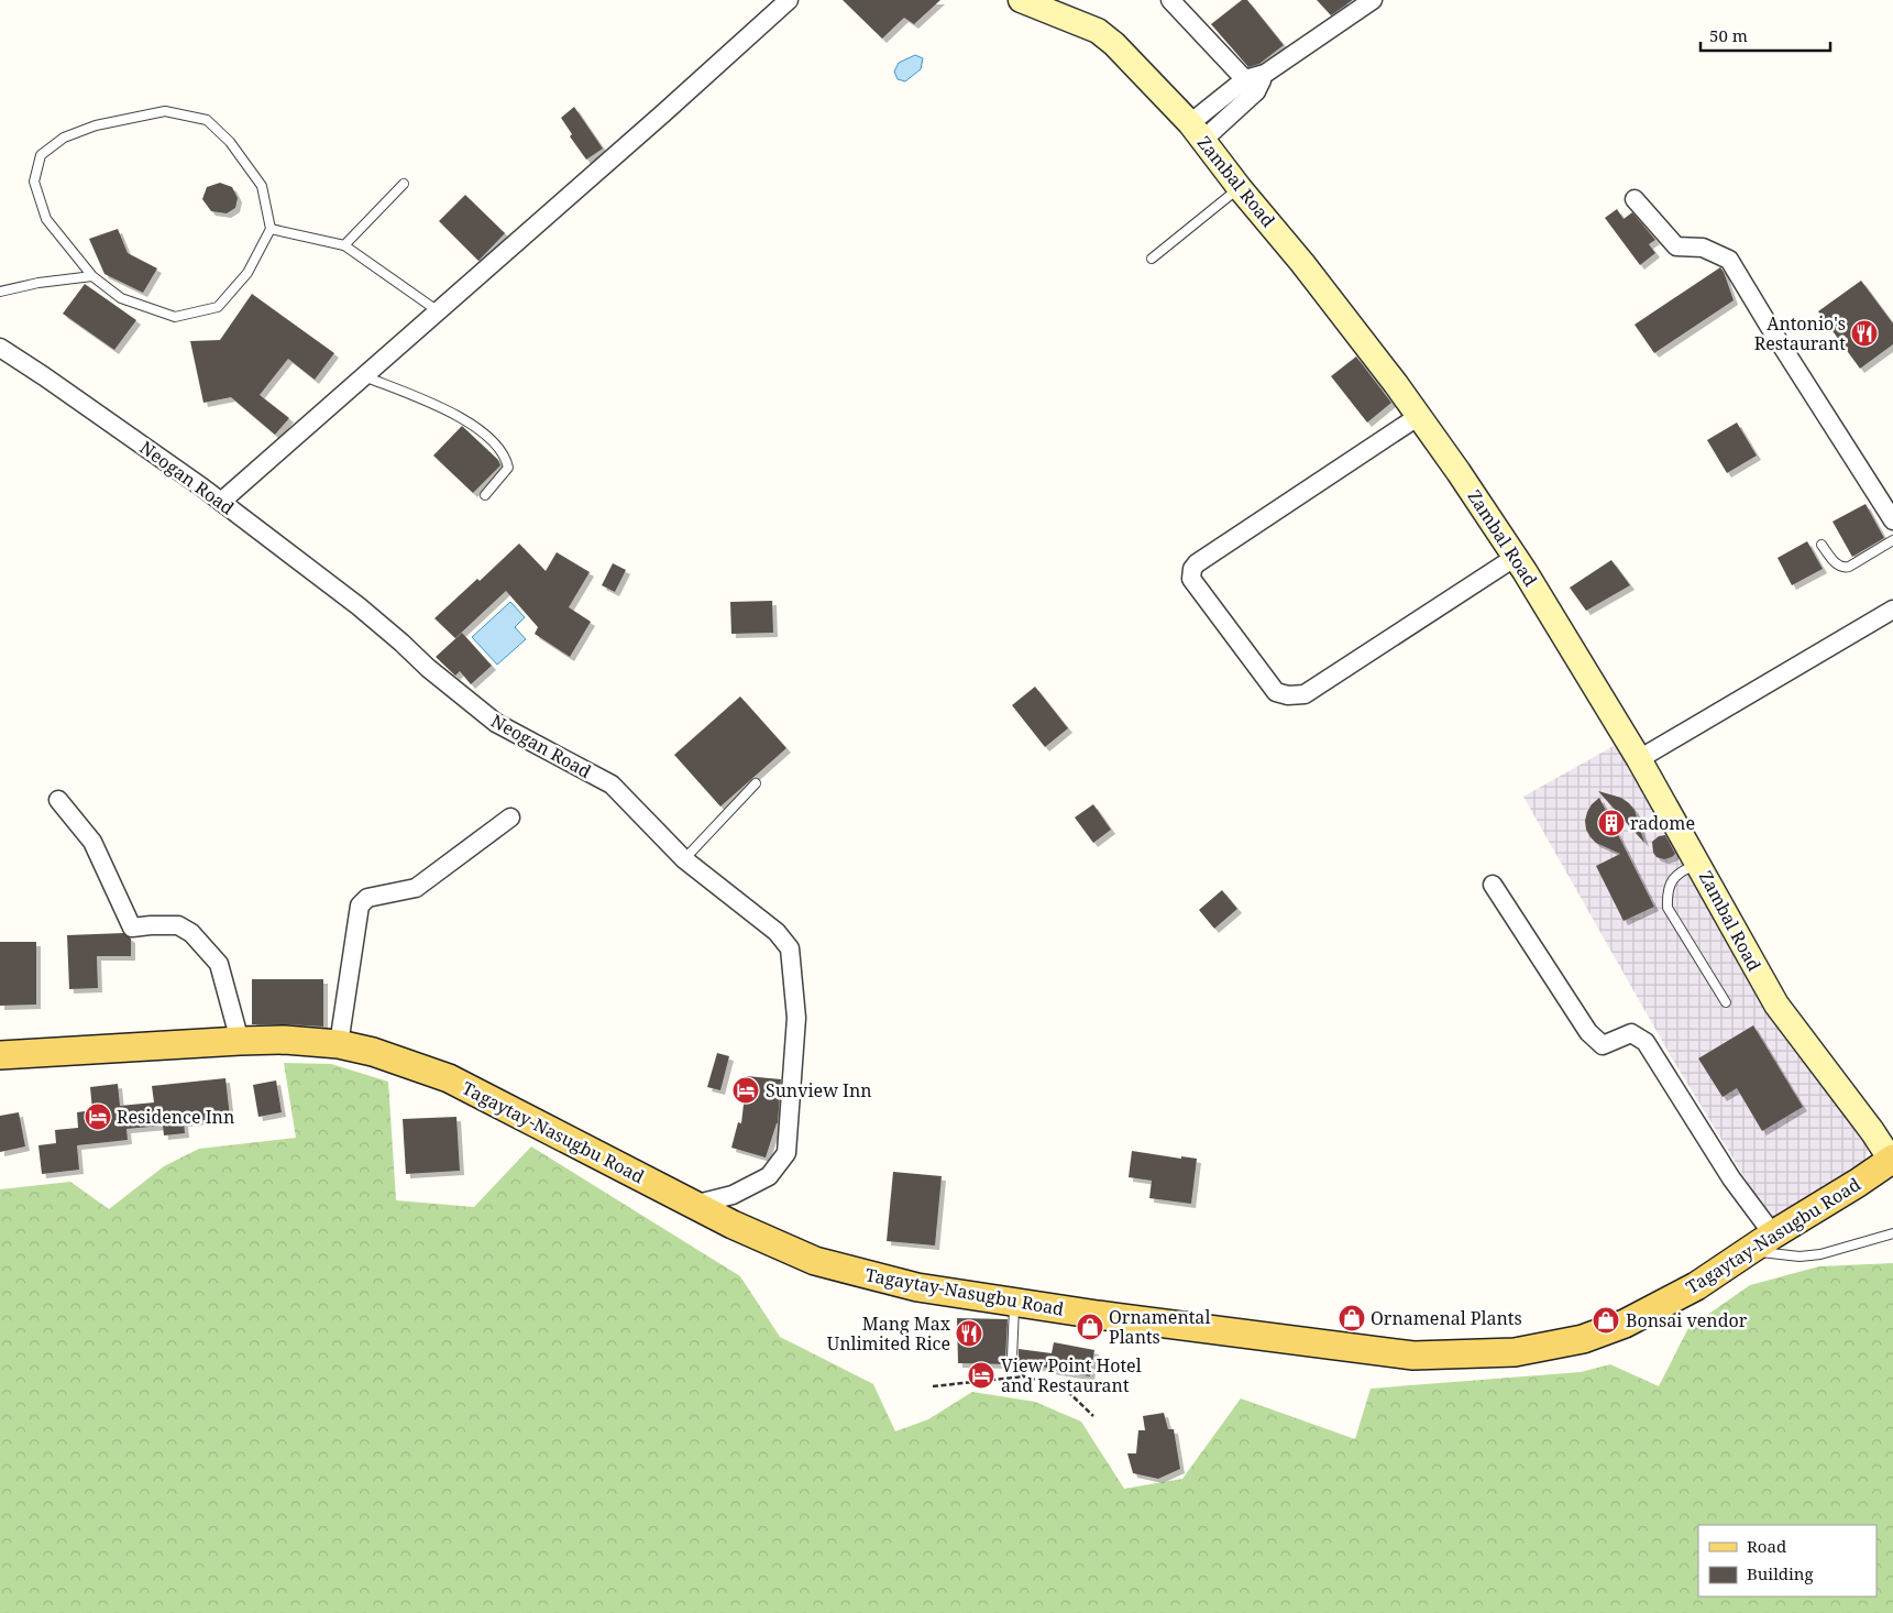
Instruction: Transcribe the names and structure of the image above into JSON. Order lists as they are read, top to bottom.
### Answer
{
  "streets": {
    "main road": ["Tagaytay-Nasugbu Road"],
    "street": ["Zambal Road", "Neogan Road"]
  },
  "crossings": [
    ["Zambal Road", "Tagaytay-Nasugbu Road"],
    ["Neogan Road", "Tagaytay-Nasugbu Road"]
  ],
  "places": {
    "restaurant": ["Antonio's Restaurant", "Mang Max Unlimited Rice"],
    "building": ["radome"],
    "hotel": ["Sunview Inn", "Residence Inn", "View Point Hotel and Restaurant"],
    "shop": ["Ornamenal Plants", "Bonsai vendor", "Ornamental Plants"]
  },
  "legend": ["Road", "Building"],
  "scale_bar": "50 m"
}
